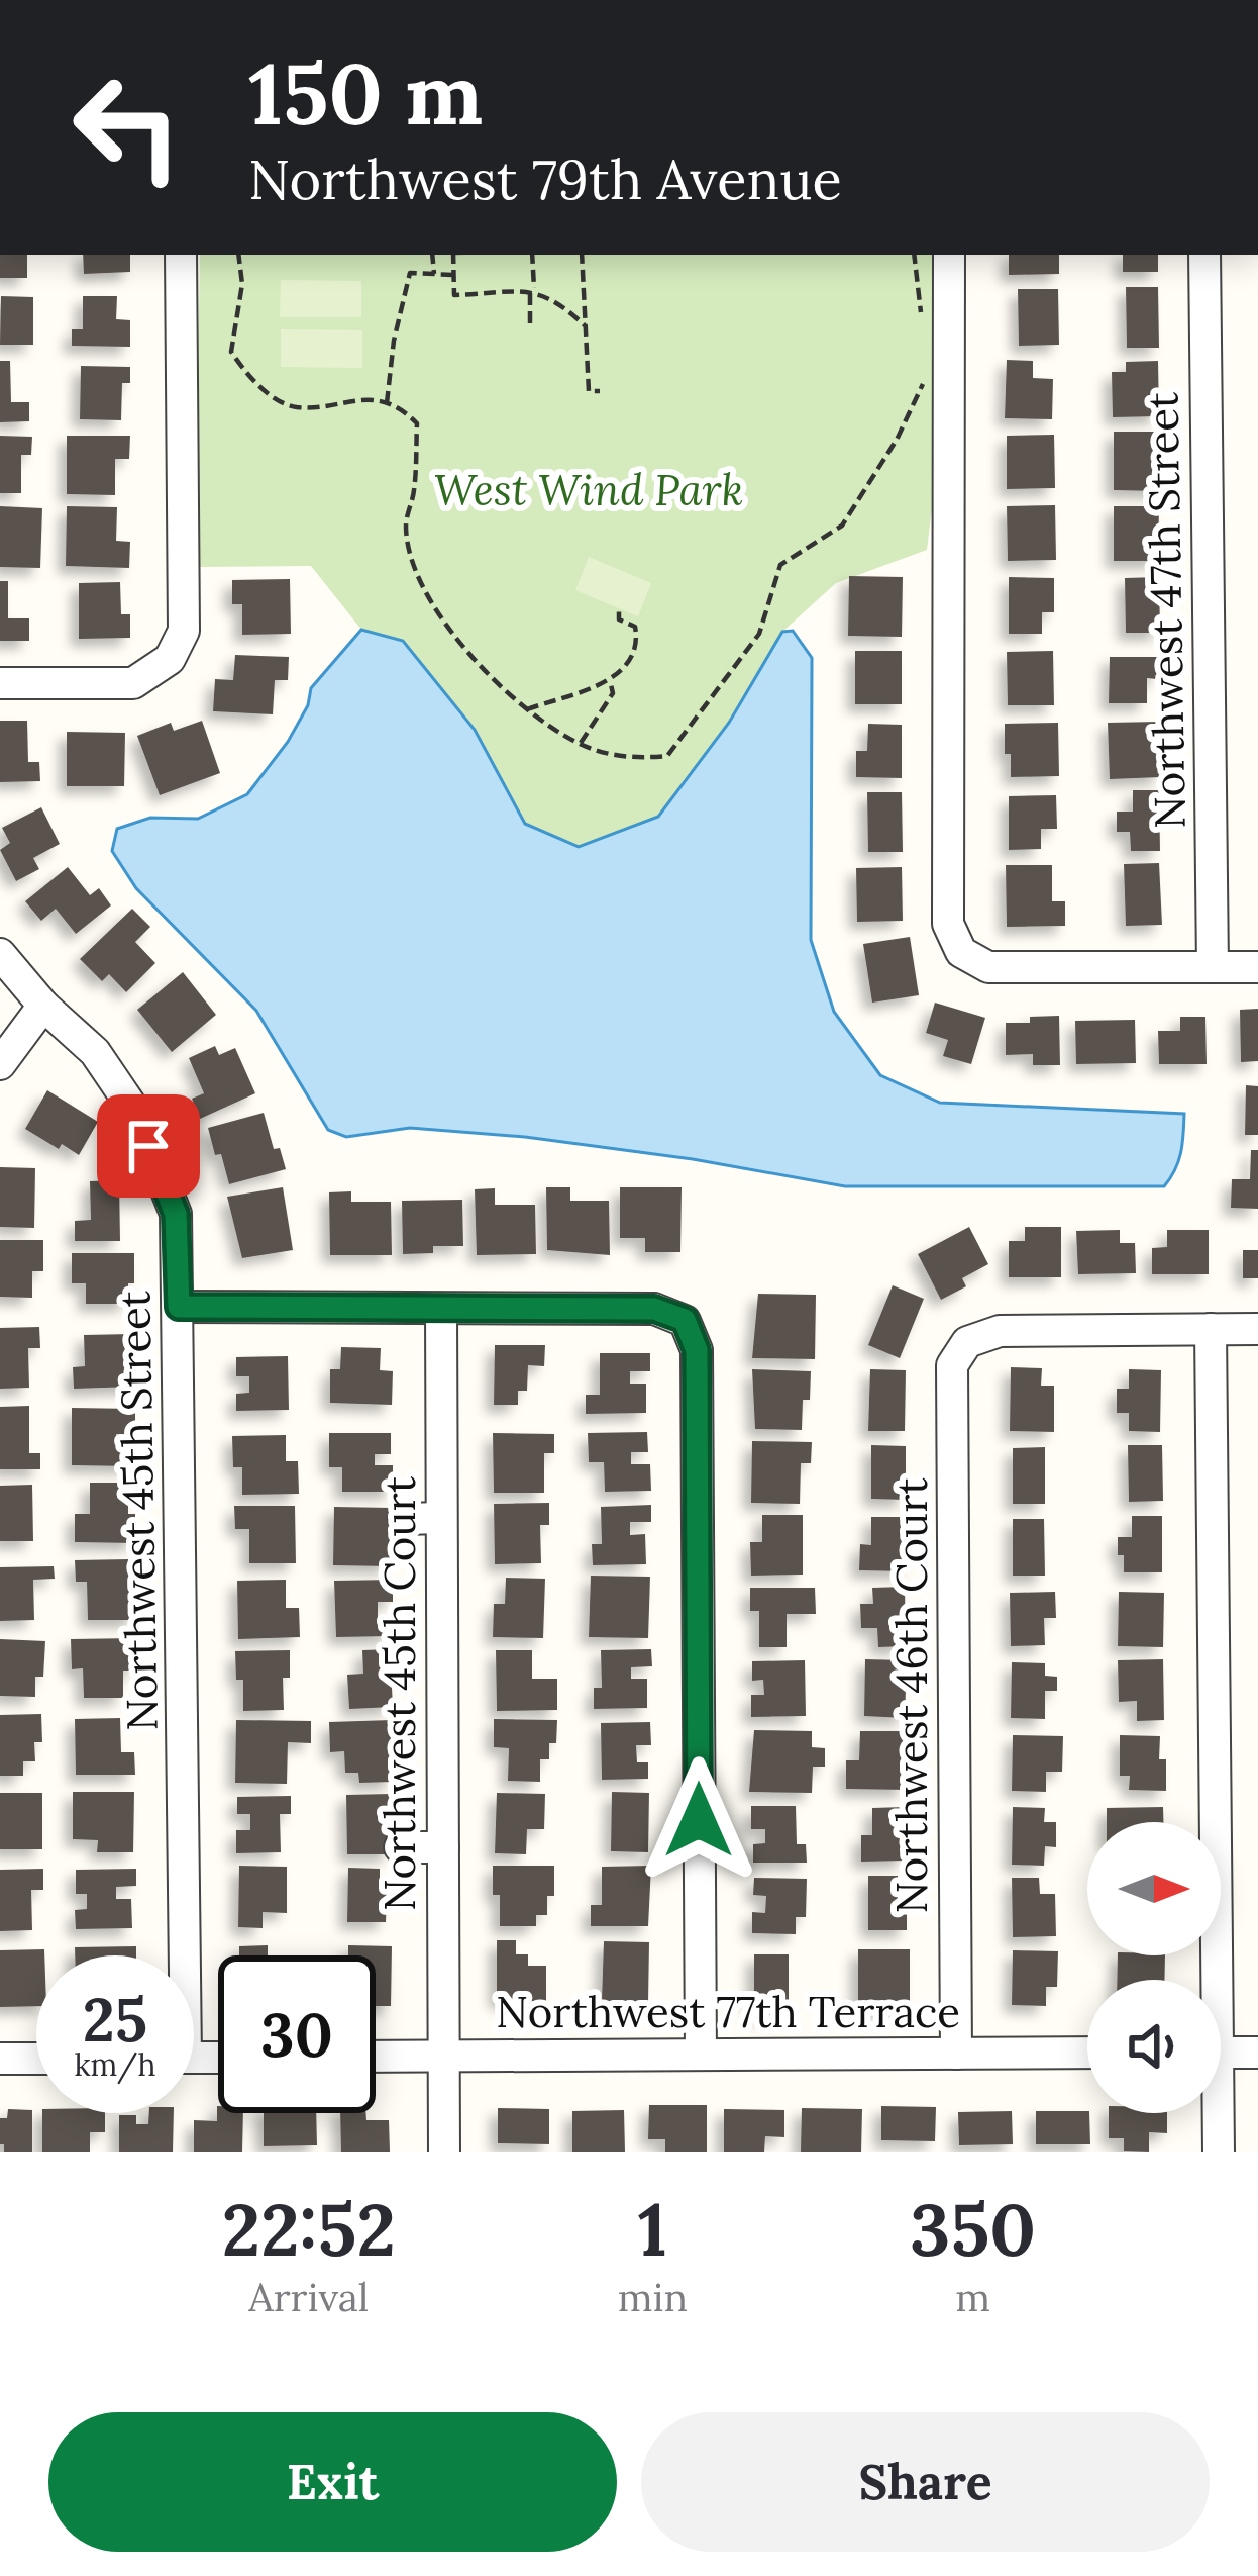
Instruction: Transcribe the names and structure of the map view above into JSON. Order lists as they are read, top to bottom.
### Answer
{
  "streets": {
    "street": [
      "Northwest 47th Street",
      "Northwest 45th Street",
      "Northwest 45th Court",
      "Northwest 46th Court",
      "Northwest 77th Terrace"
    ]
  },
  "crossings": [
    ["Northwest 45th Court", "Northwest 77th Terrace"],
    ["Northwest 46th Court", "Northwest 77th Terrace"]
  ],
  "parks": ["West Wind Park"],
  "north": "right",
  "page": {
    "turn": ["150 m", "Northwest 79th Avenue"],
    "speed": "25 km/h",
    "limit": "30",
    "eta": [
      "22:52",
      "Arrival",
      "1",
      "min",
      "350",
      "m"
    ],
    "buttons": ["Exit", "Share"]
  }
}
